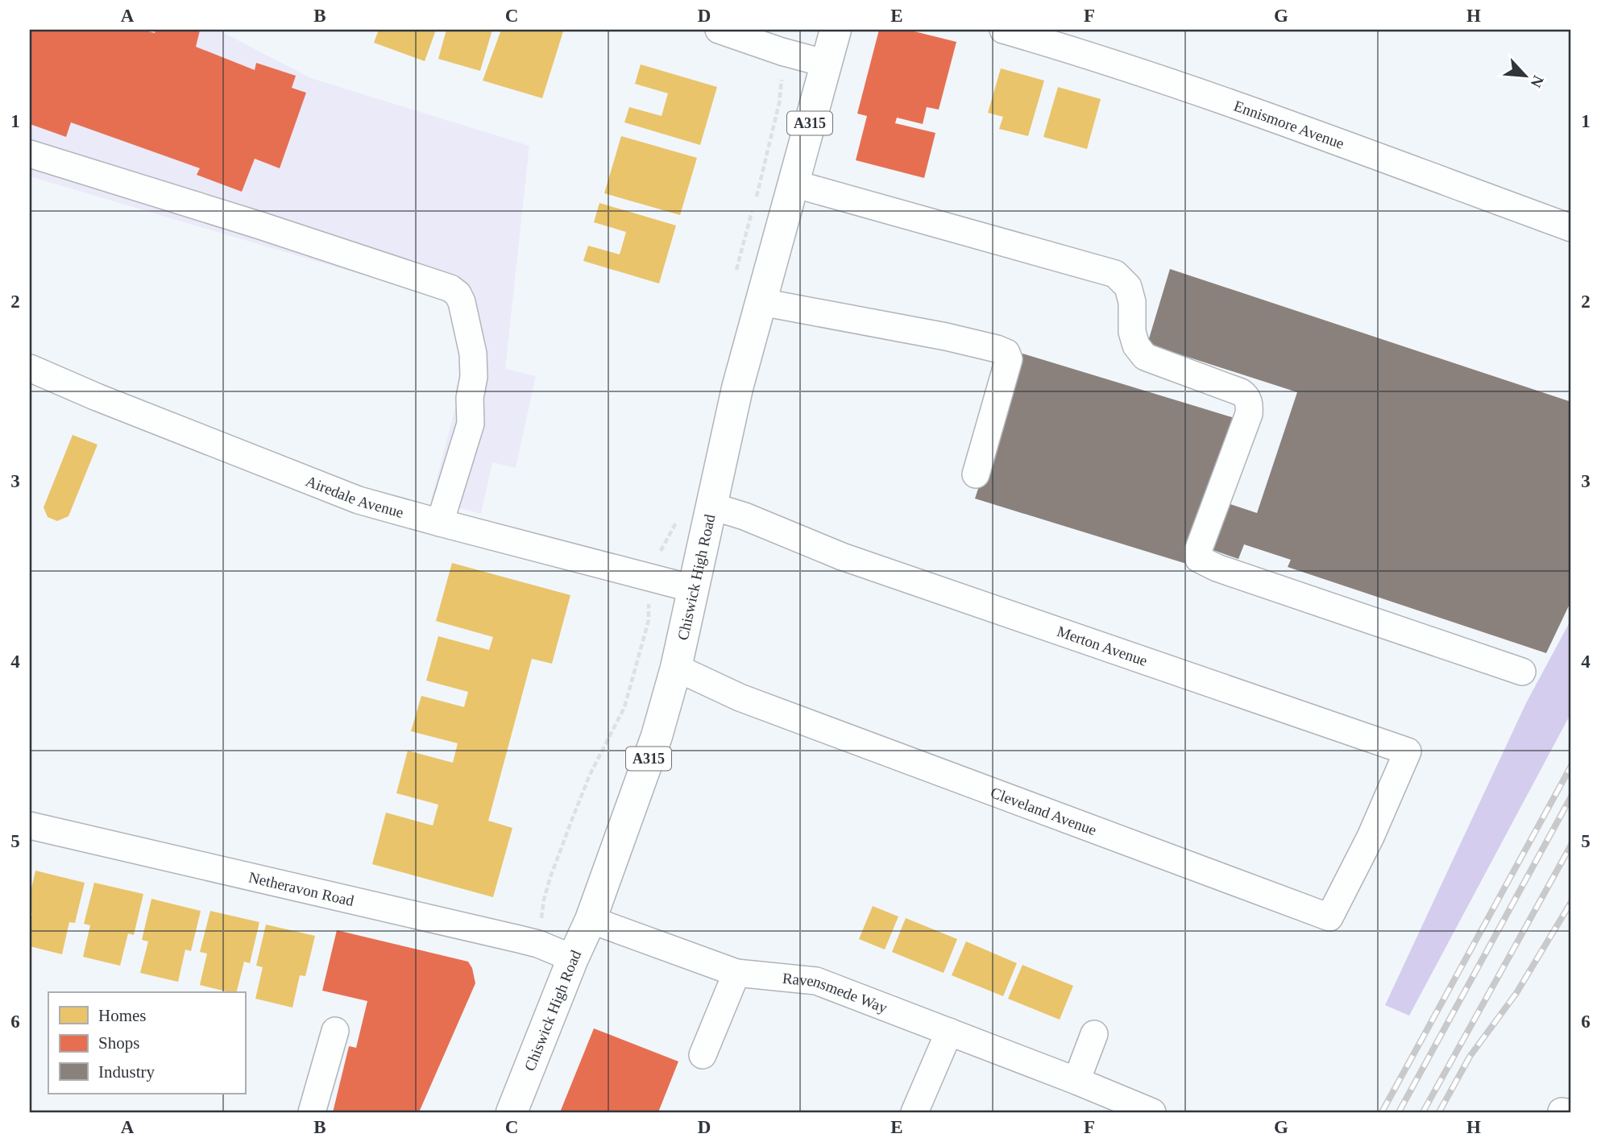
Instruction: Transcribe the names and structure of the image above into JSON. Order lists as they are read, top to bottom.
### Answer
{
  "streets": {
    "main road": ["A315", "Chiswick High Road"],
    "street": [
      "Ennismore Avenue",
      "Airedale Avenue",
      "Merton Avenue",
      "Cleveland Avenue",
      "Netheravon Road",
      "Ravensmede Way"
    ]
  },
  "crossings": [
    ["Airedale Avenue", "Chiswick High Road"],
    ["Chiswick High Road", "Merton Avenue"],
    ["Chiswick High Road", "Cleveland Avenue"],
    ["Chiswick High Road", "Netheravon Road"],
    ["Chiswick High Road", "Ravensmede Way"],
    ["Merton Avenue", "Cleveland Avenue"]
  ],
  "legend": ["Homes", "Shops", "Industry"],
  "north": "bottom right",
  "grid": {
    "columns": [
      "A",
      "B",
      "C",
      "D",
      "E",
      "F",
      "G",
      "H"
    ],
    "rows": [
      "1",
      "2",
      "3",
      "4",
      "5",
      "6"
    ]
  }
}
